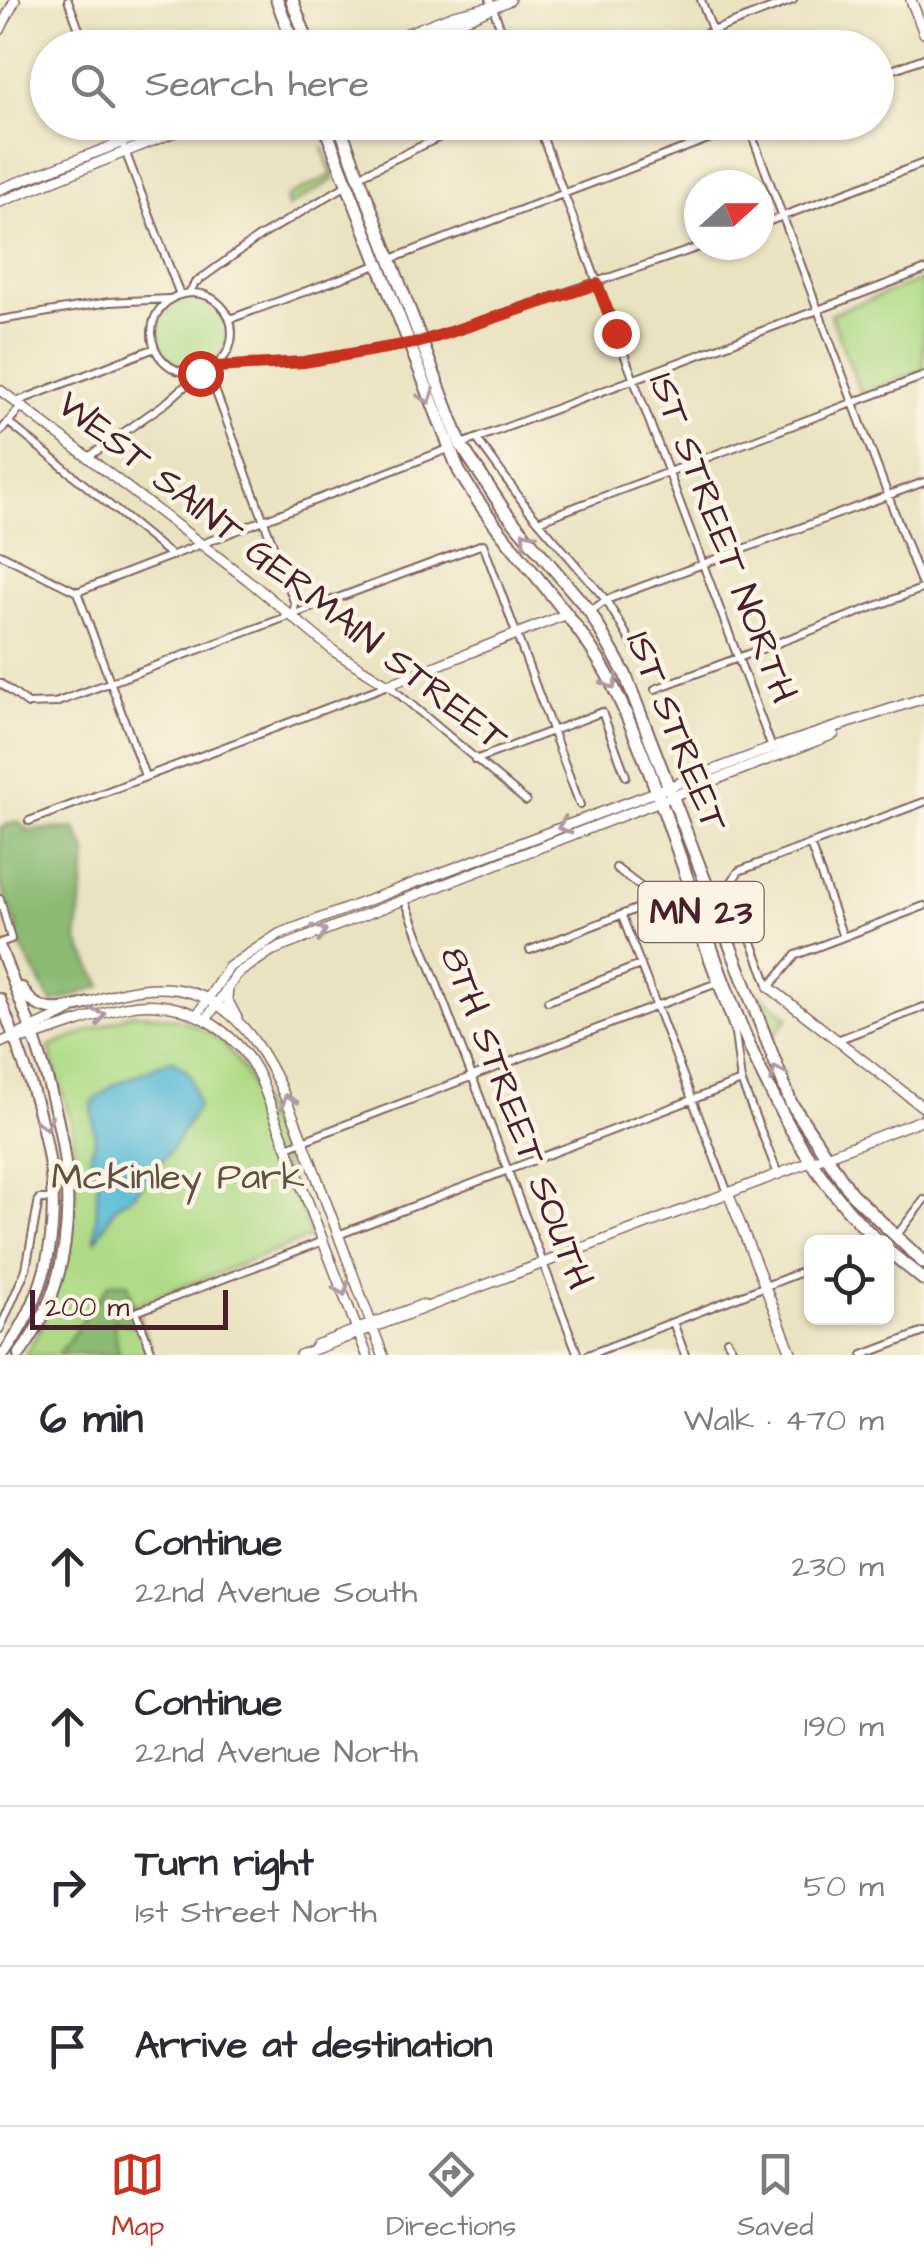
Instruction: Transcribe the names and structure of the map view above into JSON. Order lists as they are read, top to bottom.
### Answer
{
  "streets": {
    "highway": ["1ST STREET", "MN 23"],
    "main road": ["WEST SAINT GERMAIN STREET"],
    "street": ["1ST STREET NORTH", "8TH STREET SOUTH"]
  },
  "crossings": [
    ["1ST STREET", "MN 23"]
  ],
  "parks": ["McKinley Park"],
  "scale_bar": "200 m",
  "north": "right",
  "page": {
    "search": "Search here",
    "scale": "200 m",
    "heading": ["6 min", "Walk · 470 m"],
    "list": [
      ["Continue", "22nd Avenue South", "230 m"],
      ["Continue", "22nd Avenue North", "190 m"],
      ["Turn right", "1st Street North", "50 m"],
      "Arrive at destination"
    ],
    "nav": ["Map", "Directions", "Saved"]
  }
}
